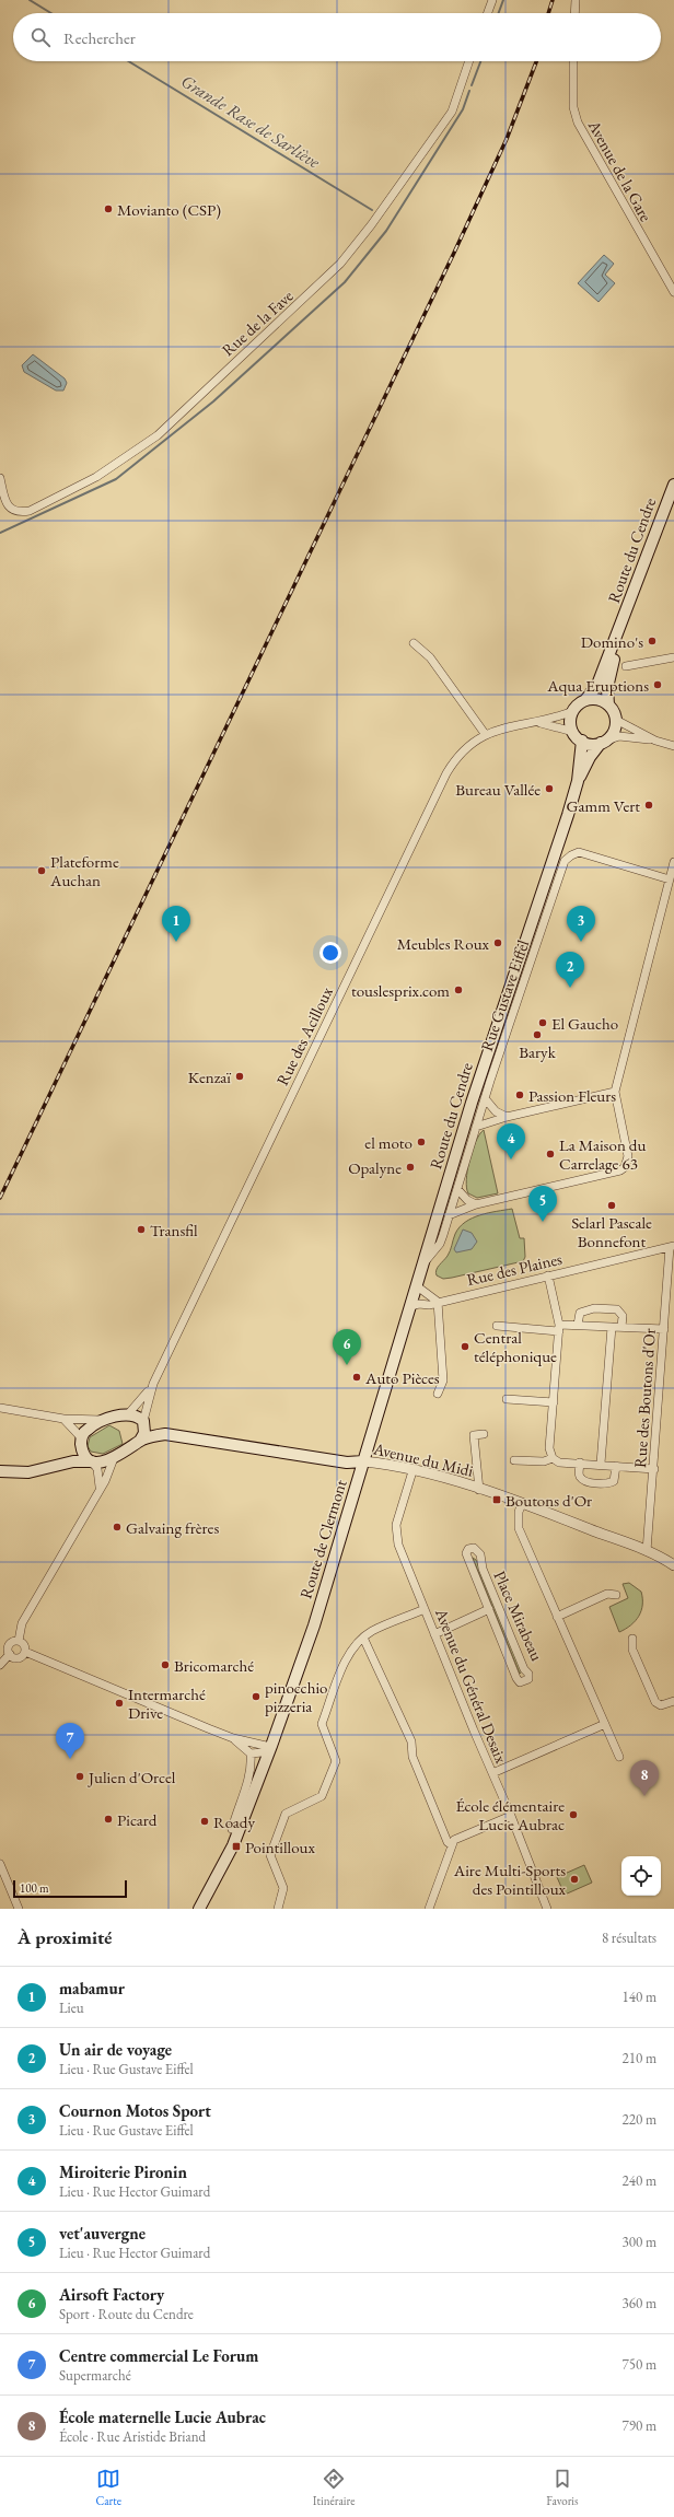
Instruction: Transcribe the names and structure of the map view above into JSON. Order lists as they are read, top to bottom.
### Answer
{
  "streets": {
    "main road": ["Route du Cendre", "Avenue du Midi", "Route de Clermont"],
    "street": [
      "Avenue de la Gare",
      "Rue de la Fave",
      "Rue Gustave Eiffel",
      "Rue des Acilloux",
      "Rue des Plaines",
      "Rue des Boutons d'Or",
      "Place Mirabeau",
      "Avenue du Général Desaix"
    ]
  },
  "crossings": [
    ["Route du Cendre", "Rue Gustave Eiffel"],
    ["Route du Cendre", "Rue des Acilloux"],
    ["Route du Cendre", "Rue des Plaines"],
    ["Route du Cendre", "Avenue du Midi"],
    ["Route du Cendre", "Route de Clermont"],
    ["Rue des Acilloux", "Avenue du Midi"],
    ["Rue des Plaines", "Rue des Boutons d'Or"],
    ["Rue des Boutons d'Or", "Avenue du Midi"],
    ["Avenue du Midi", "Route de Clermont"],
    ["Avenue du Midi", "Avenue du Général Desaix"],
    ["Place Mirabeau", "Avenue du Général Desaix"]
  ],
  "water": ["Grande Rase de Sarliève"],
  "places": {
    "other": [
      "Movianto (CSP)",
      "Domino's",
      "Aqua Eruptions",
      "Bureau Vallée",
      "Gamm Vert",
      "Plateforme Auchan",
      "Meubles Roux",
      "touslesprix.com",
      "El Gaucho",
      "Baryk",
      "Kenzaï",
      "Passion Fleurs",
      "el moto",
      "La Maison du Carrelage 63",
      "Opalyne",
      "Selarl Pascale Bonnefont",
      "Transfil",
      "Central téléphonique",
      "Auto Pièces",
      "Galvaing frères",
      "Bricomarché",
      "pinocchio pizzeria",
      "Intermarché Drive",
      "Julien d'Orcel",
      "École élémentaire Lucie Aubrac",
      "Picard",
      "Roady",
      "Aire Multi-Sports des Pointilloux"
    ],
    "transit": ["Boutons d'Or", "Pointilloux"]
  },
  "scale_bar": "100 m",
  "page": {
    "search": "Rechercher",
    "pins": [
      "1",
      "3",
      "2",
      "4",
      "5",
      "6",
      "7",
      "8"
    ],
    "scale": "100 m",
    "heading": ["À proximité", "8 résultats"],
    "list": [
      {
        "mark": "1",
        "name": "mabamur",
        "note": "Lieu",
        "value": "140 m"
      },
      {
        "mark": "2",
        "name": "Un air de voyage",
        "note": "Lieu · Rue Gustave Eiffel",
        "value": "210 m"
      },
      {
        "mark": "3",
        "name": "Cournon Motos Sport",
        "note": "Lieu · Rue Gustave Eiffel",
        "value": "220 m"
      },
      {
        "mark": "4",
        "name": "Miroiterie Pironin",
        "note": "Lieu · Rue Hector Guimard",
        "value": "240 m"
      },
      {
        "mark": "5",
        "name": "vet'auvergne",
        "note": "Lieu · Rue Hector Guimard",
        "value": "300 m"
      },
      {
        "mark": "6",
        "name": "Airsoft Factory",
        "note": "Sport · Route du Cendre",
        "value": "360 m"
      },
      {
        "mark": "7",
        "name": "Centre commercial Le Forum",
        "note": "Supermarché",
        "value": "750 m"
      },
      {
        "mark": "8",
        "name": "École maternelle Lucie Aubrac",
        "note": "École · Rue Aristide Briand",
        "value": "790 m"
      }
    ],
    "nav": ["Carte", "Itinéraire", "Favoris"]
  }
}
